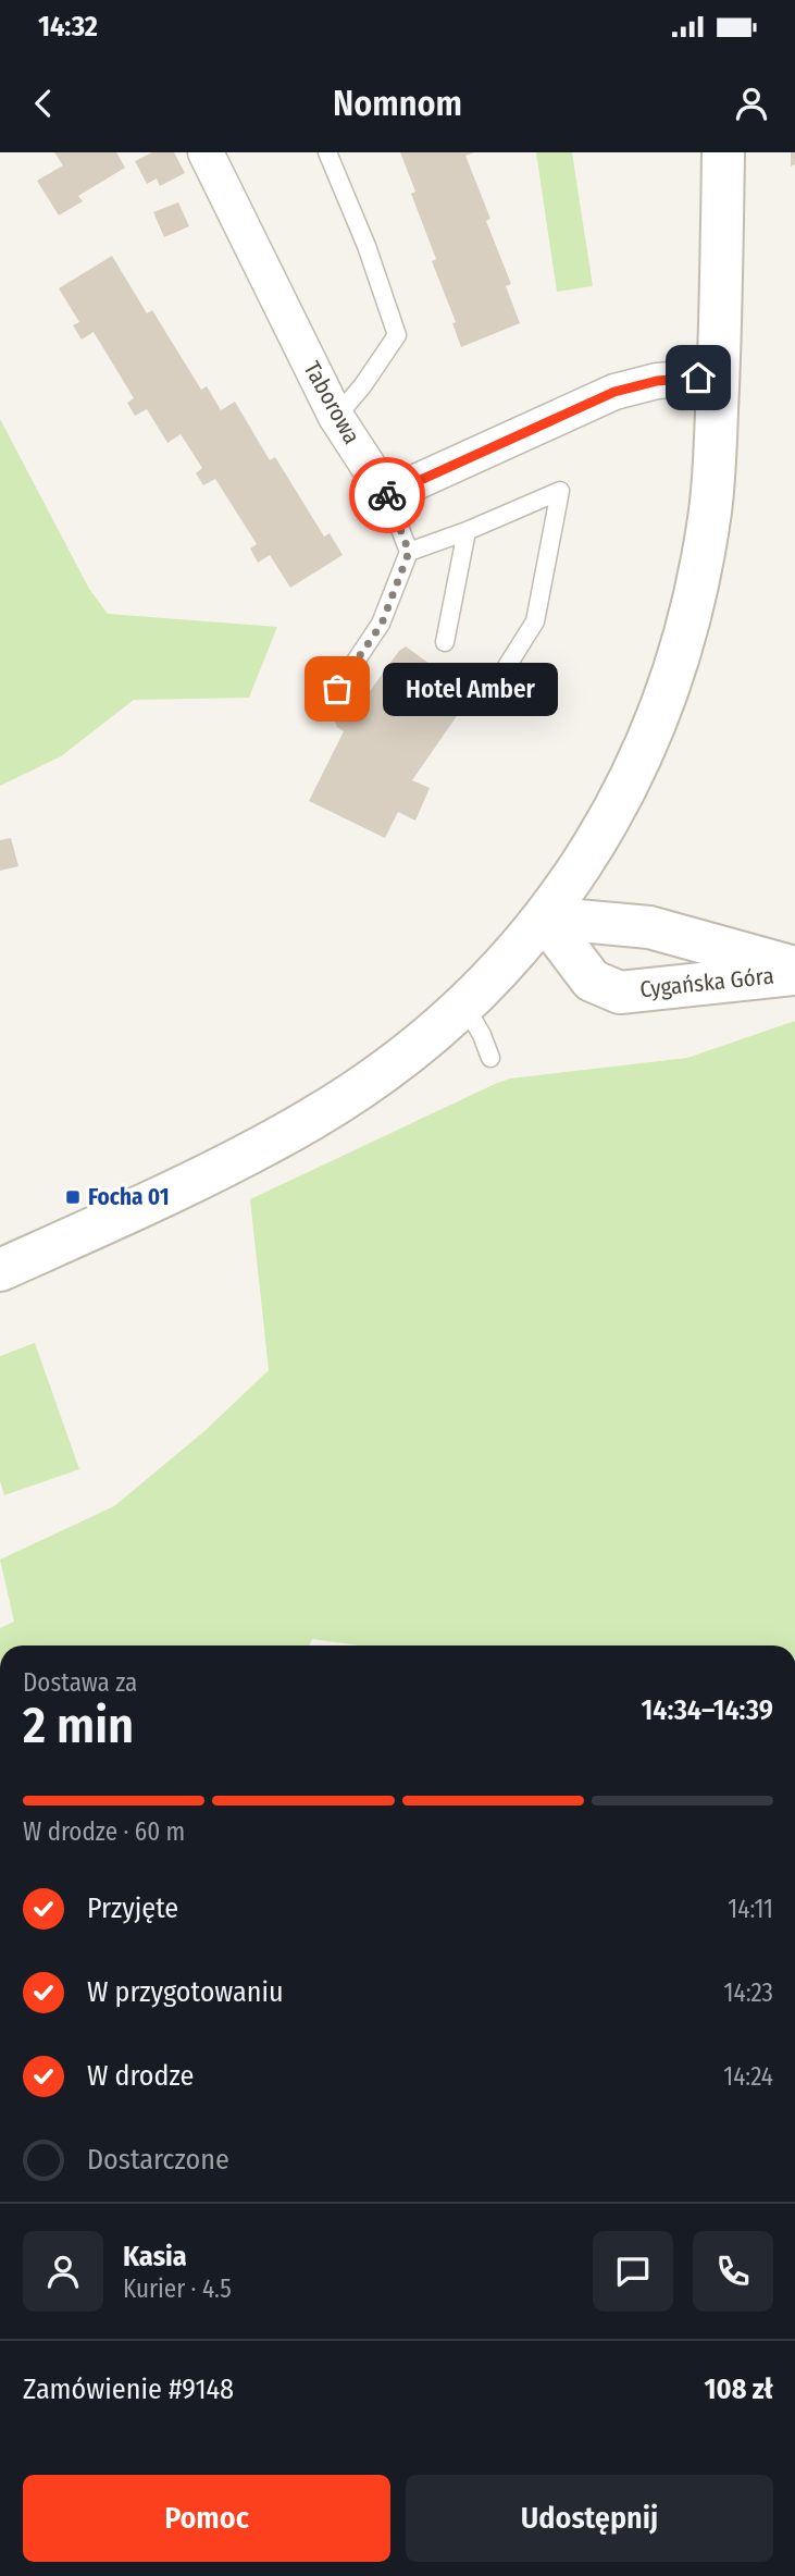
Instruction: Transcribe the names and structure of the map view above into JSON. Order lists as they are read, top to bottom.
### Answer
{
  "streets": {
    "street": ["Taborowa", "Cygańska Góra"]
  },
  "places": {
    "other": ["Hotel Amber"],
    "transit": ["Focha 01"]
  },
  "page": {
    "status": "14:32",
    "header": "Nomnom",
    "bubble": "Hotel Amber",
    "heading": ["2 min", "Dostawa za", "14:34–14:39"],
    "panel": [
      "Kasia",
      "Kurier · 4.5",
      "Zamówienie #9148",
      "108 zł"
    ],
    "bar": "W drodze · 60 m",
    "list": [
      ["Przyjęte", "14:11"],
      ["W przygotowaniu", "14:23"],
      ["W drodze", "14:24"],
      "Dostarczone"
    ],
    "buttons": ["Pomoc", "Udostępnij"]
  }
}
